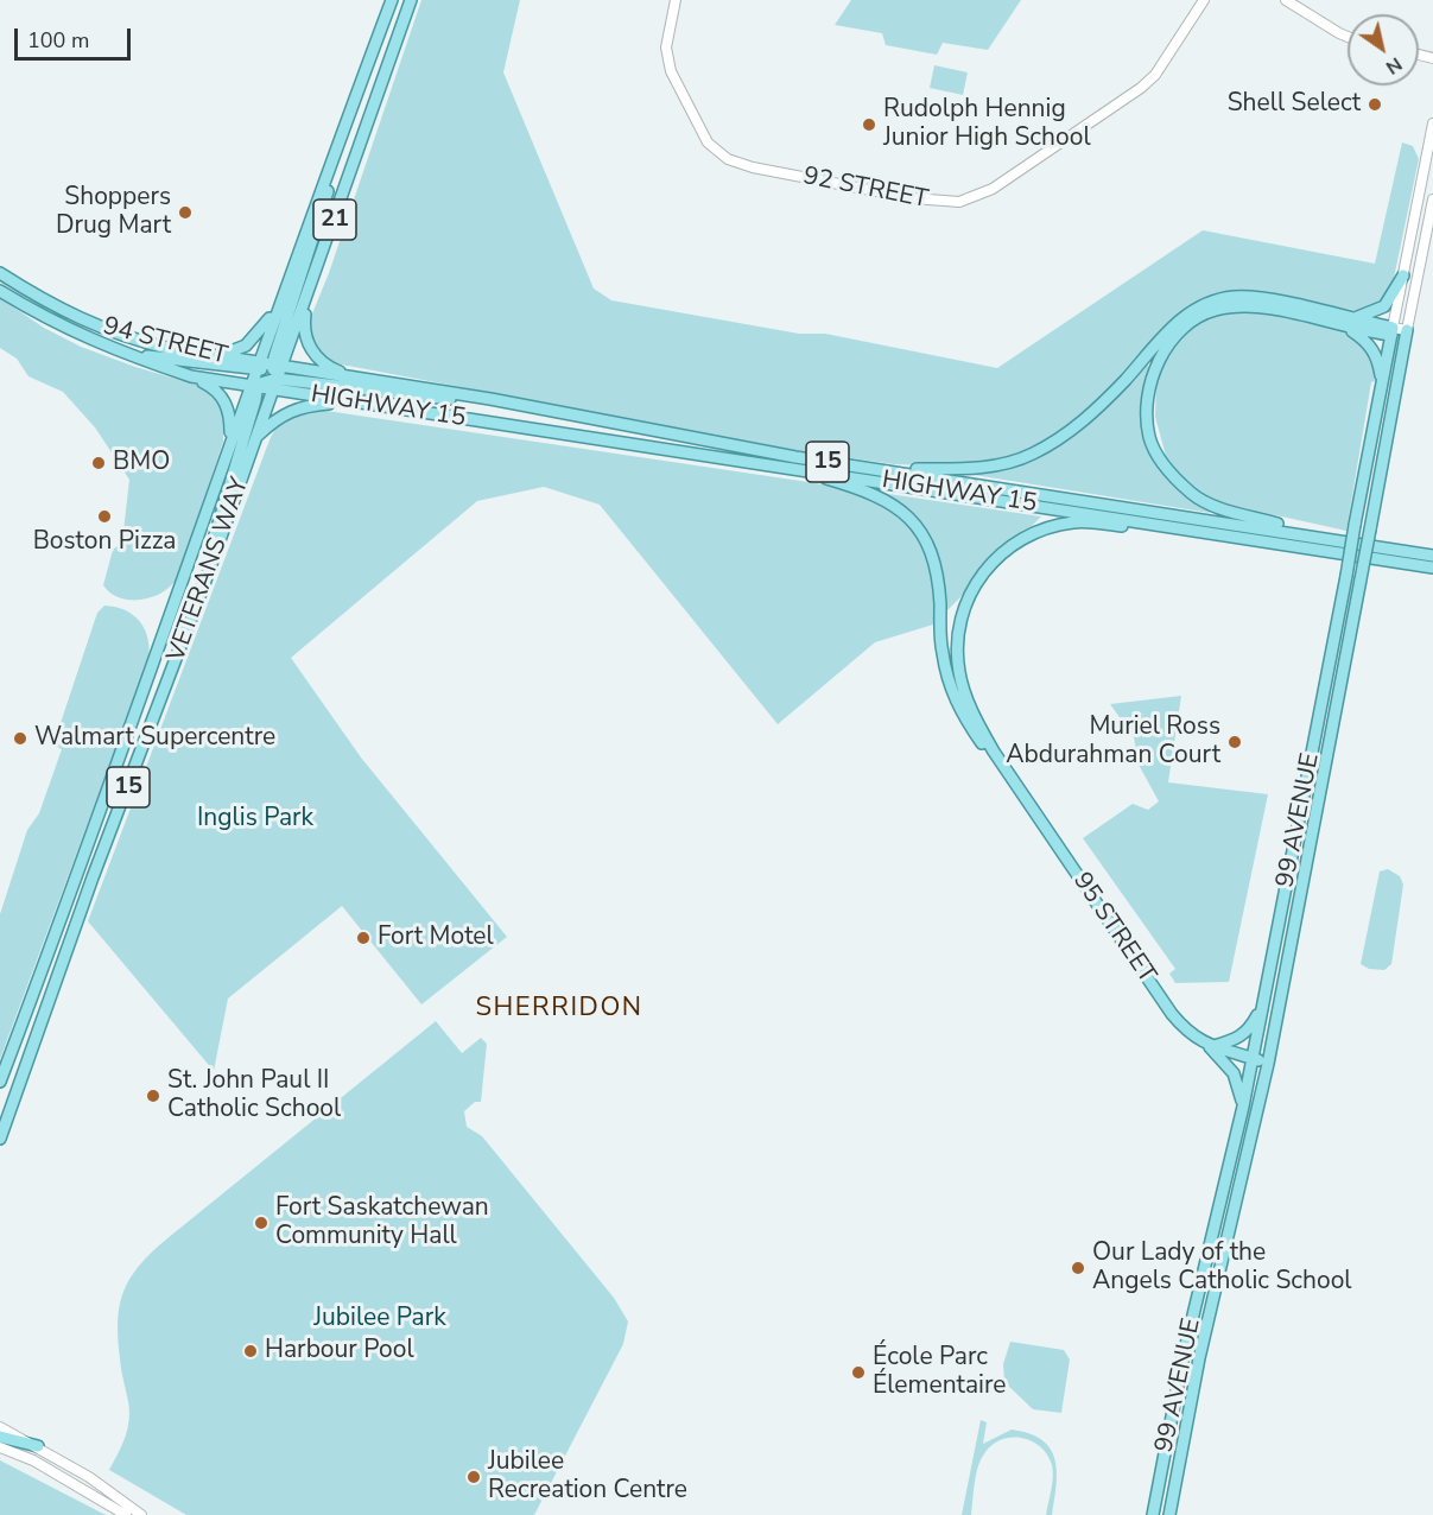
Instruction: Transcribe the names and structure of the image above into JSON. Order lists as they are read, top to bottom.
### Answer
{
  "streets": {
    "main road": [
      "21",
      "94 STREET",
      "HIGHWAY 15",
      "15",
      "VETERANS WAY",
      "99 AVENUE",
      "95 STREET"
    ],
    "street": ["92 STREET"]
  },
  "crossings": [
    ["94 STREET", "15"],
    ["94 STREET", "VETERANS WAY"],
    ["HIGHWAY 15", "15"],
    ["HIGHWAY 15", "VETERANS WAY"],
    ["15", "VETERANS WAY"],
    ["99 AVENUE", "95 STREET"]
  ],
  "districts": ["SHERRIDON"],
  "parks": ["Inglis Park", "Jubilee Park"],
  "places": [
    "Shell Select",
    "Rudolph Hennig Junior High School",
    "Shoppers Drug Mart",
    "BMO",
    "Boston Pizza",
    "Walmart Supercentre",
    "Muriel Ross Abdurahman Court",
    "Fort Motel",
    "St. John Paul II Catholic School",
    "Fort Saskatchewan Community Hall",
    "Our Lady of the Angels Catholic School",
    "Harbour Pool",
    "École Parc Élementaire",
    "Jubilee Recreation Centre"
  ],
  "scale_bar": "100 m",
  "north": "bottom right"
}
